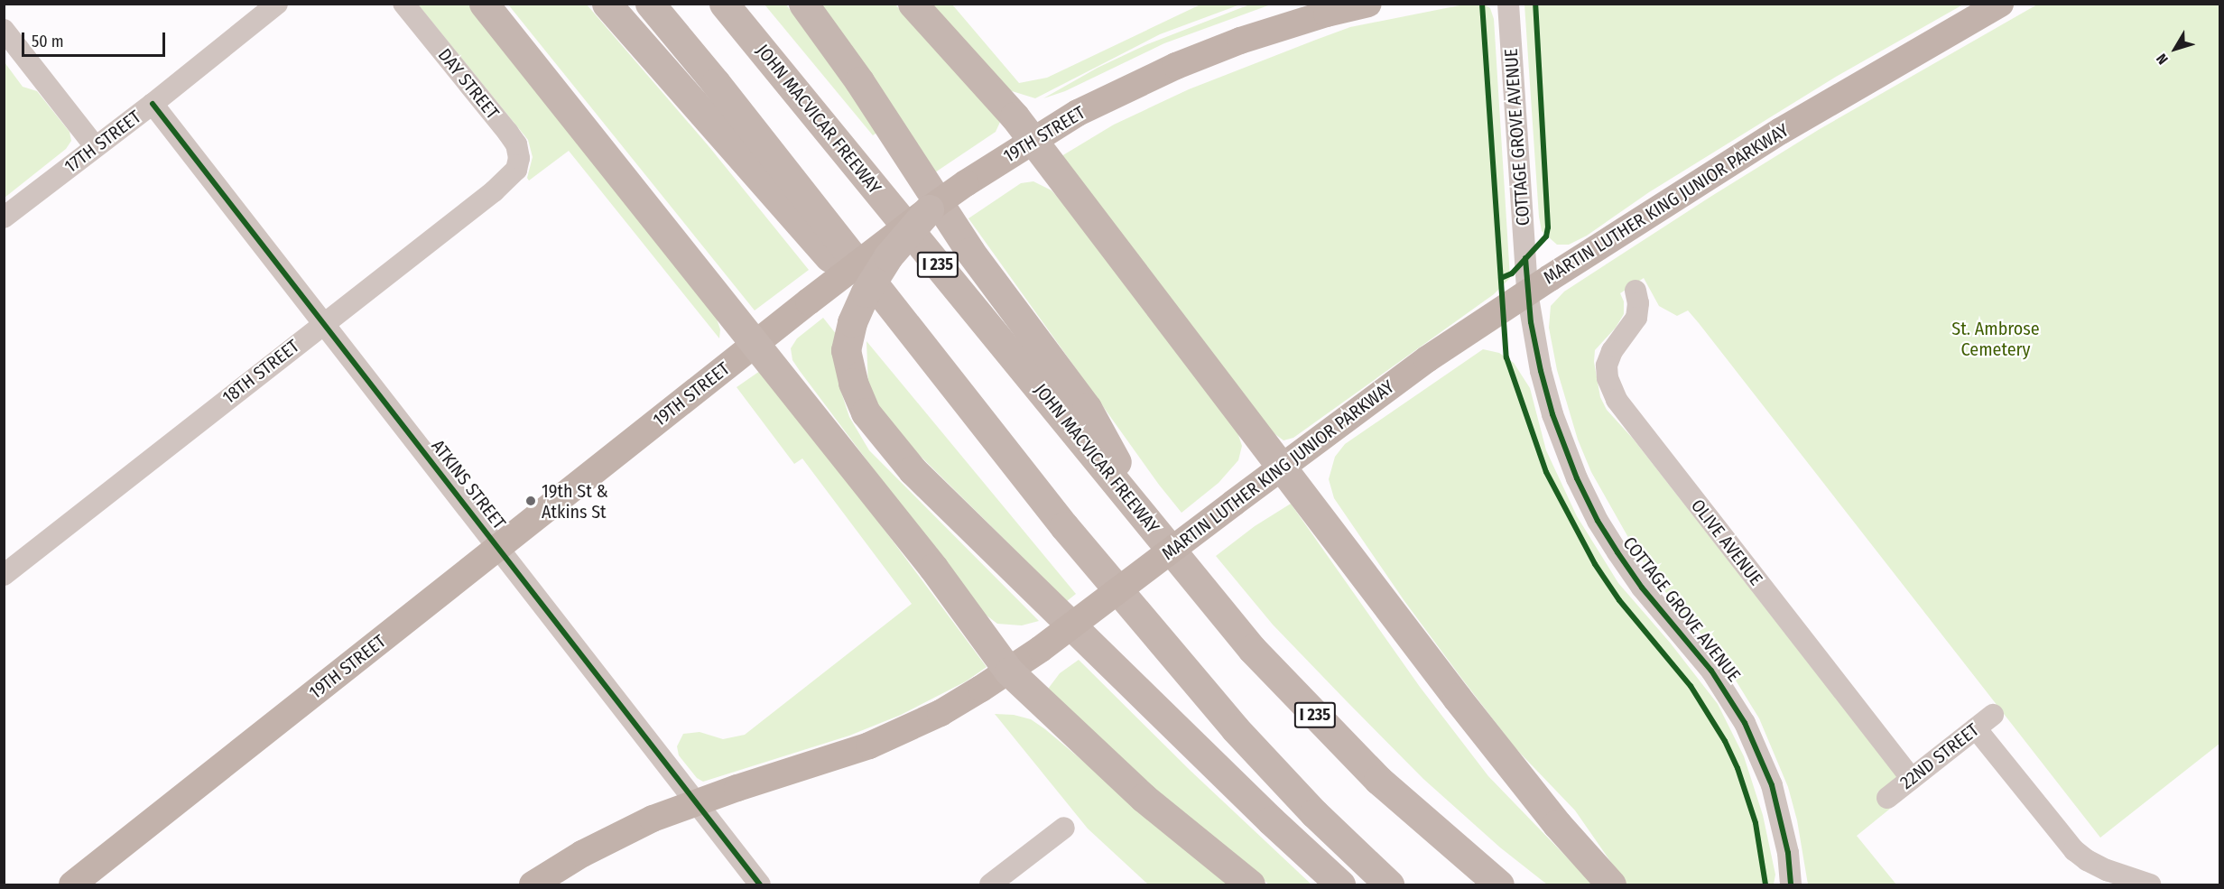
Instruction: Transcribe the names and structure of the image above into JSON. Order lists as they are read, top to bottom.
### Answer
{
  "streets": {
    "highway": ["JOHN MACVICAR FREEWAY", "I 235"],
    "main road": ["19TH STREET", "MARTIN LUTHER KING JUNIOR PARKWAY"],
    "street": [
      "DAY STREET",
      "COTTAGE GROVE AVENUE",
      "17TH STREET",
      "18TH STREET",
      "ATKINS STREET",
      "OLIVE AVENUE",
      "22ND STREET"
    ]
  },
  "crossings": [
    ["DAY STREET", "18TH STREET"],
    ["19TH STREET", "ATKINS STREET"],
    ["COTTAGE GROVE AVENUE", "MARTIN LUTHER KING JUNIOR PARKWAY"],
    ["17TH STREET", "ATKINS STREET"],
    ["MARTIN LUTHER KING JUNIOR PARKWAY", "ATKINS STREET"],
    ["18TH STREET", "ATKINS STREET"],
    ["OLIVE AVENUE", "22ND STREET"]
  ],
  "parks": ["St. Ambrose Cemetery"],
  "places": ["19th St & Atkins St"],
  "scale_bar": "50 m",
  "north": "bottom left"
}
